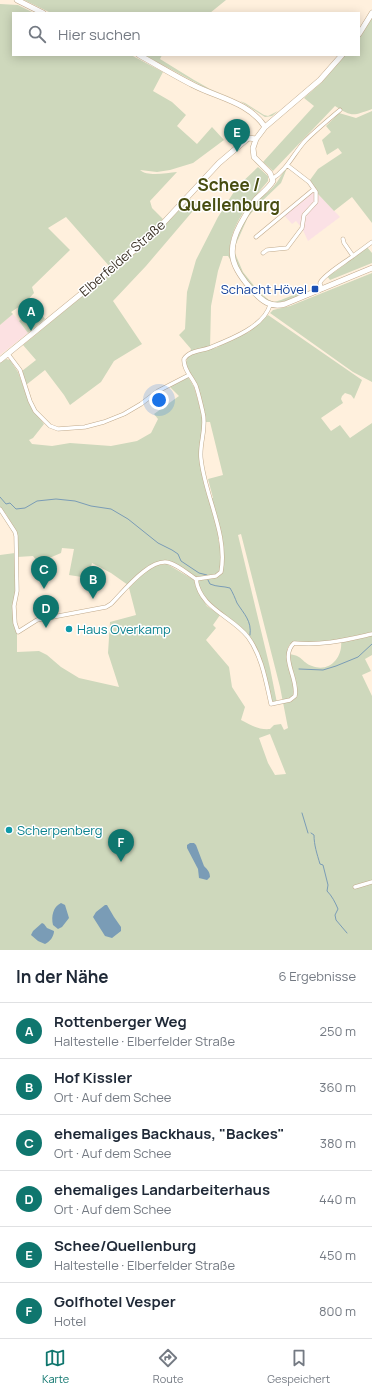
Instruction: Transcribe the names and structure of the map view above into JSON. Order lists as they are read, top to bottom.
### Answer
{
  "streets": {
    "main road": ["Elberfelder Straße"]
  },
  "districts": ["Schee / Quellenburg"],
  "places": {
    "transit": ["Schacht Hövel"],
    "other": ["Haus Overkamp", "Scherpenberg"]
  },
  "page": {
    "search": "Hier suchen",
    "pins": [
      "E",
      "A",
      "C",
      "B",
      "D",
      "F"
    ],
    "heading": ["In der Nähe", "6 Ergebnisse"],
    "list": [
      {
        "mark": "A",
        "name": "Rottenberger Weg",
        "note": "Haltestelle · Elberfelder Straße",
        "value": "250 m"
      },
      {
        "mark": "B",
        "name": "Hof Kissler",
        "note": "Ort · Auf dem Schee",
        "value": "360 m"
      },
      {
        "mark": "C",
        "name": "ehemaliges Backhaus, \"Backes\"",
        "note": "Ort · Auf dem Schee",
        "value": "380 m"
      },
      {
        "mark": "D",
        "name": "ehemaliges Landarbeiterhaus",
        "note": "Ort · Auf dem Schee",
        "value": "440 m"
      },
      {
        "mark": "E",
        "name": "Schee/Quellenburg",
        "note": "Haltestelle · Elberfelder Straße",
        "value": "450 m"
      },
      {
        "mark": "F",
        "name": "Golfhotel Vesper",
        "note": "Hotel",
        "value": "800 m"
      }
    ],
    "nav": ["Karte", "Route", "Gespeichert"]
  }
}
